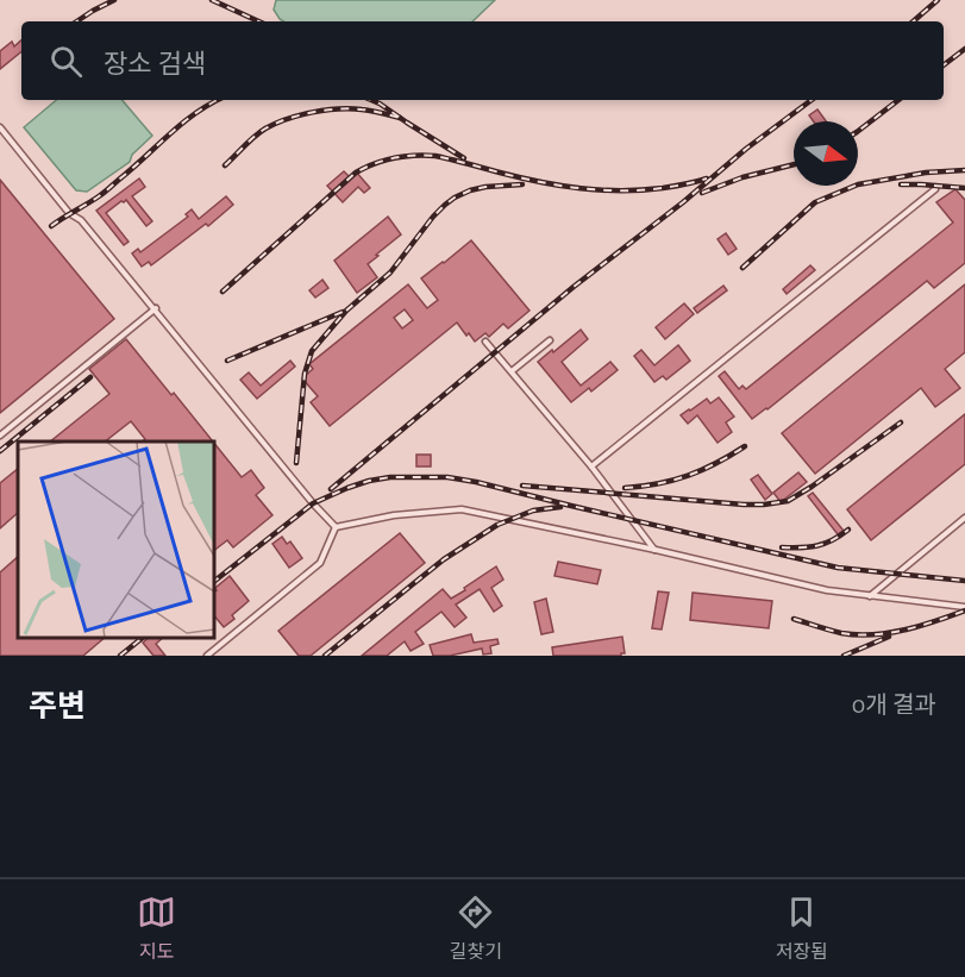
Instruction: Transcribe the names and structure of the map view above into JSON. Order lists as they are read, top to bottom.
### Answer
{
  "north": "right",
  "page": {
    "search": "장소 검색",
    "heading": ["주변", "0개 결과"],
    "nav": ["지도", "길찾기", "저장됨"]
  }
}
